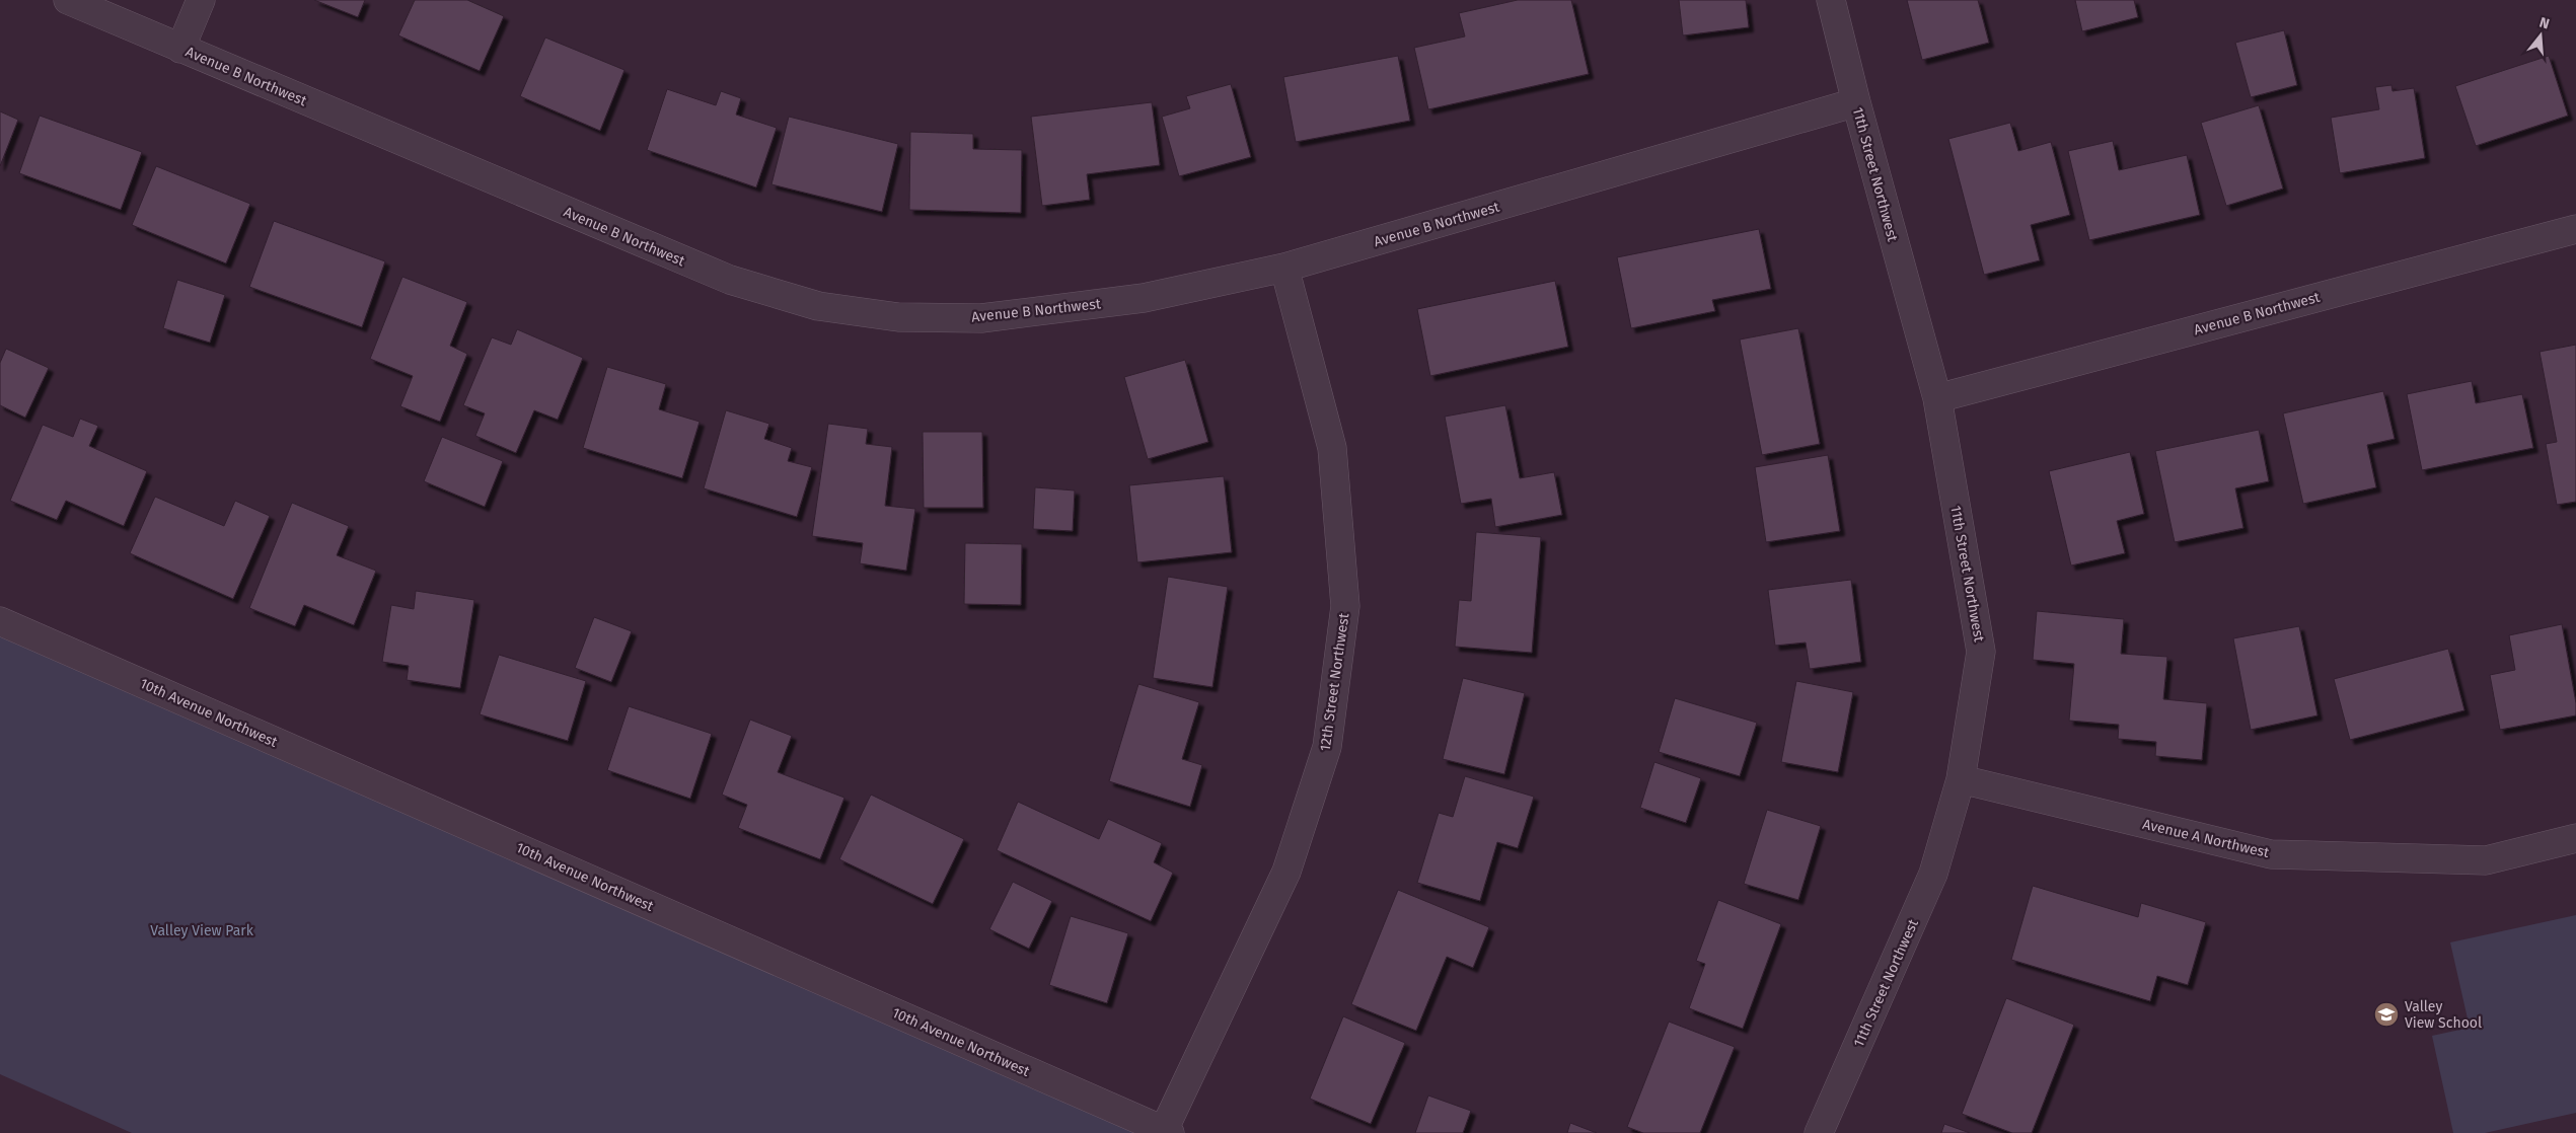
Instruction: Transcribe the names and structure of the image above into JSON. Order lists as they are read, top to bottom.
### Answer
{
  "streets": {
    "street": [
      "Avenue B Northwest",
      "11th Street Northwest",
      "12th Street Northwest",
      "10th Avenue Northwest",
      "Avenue A Northwest"
    ]
  },
  "crossings": [
    ["Avenue B Northwest", "11th Street Northwest"],
    ["Avenue B Northwest", "12th Street Northwest"],
    ["11th Street Northwest", "Avenue A Northwest"],
    ["12th Street Northwest", "10th Avenue Northwest"]
  ],
  "parks": ["Valley View Park"],
  "places": {
    "school or university": ["Valley View School"]
  },
  "north": "top"
}
